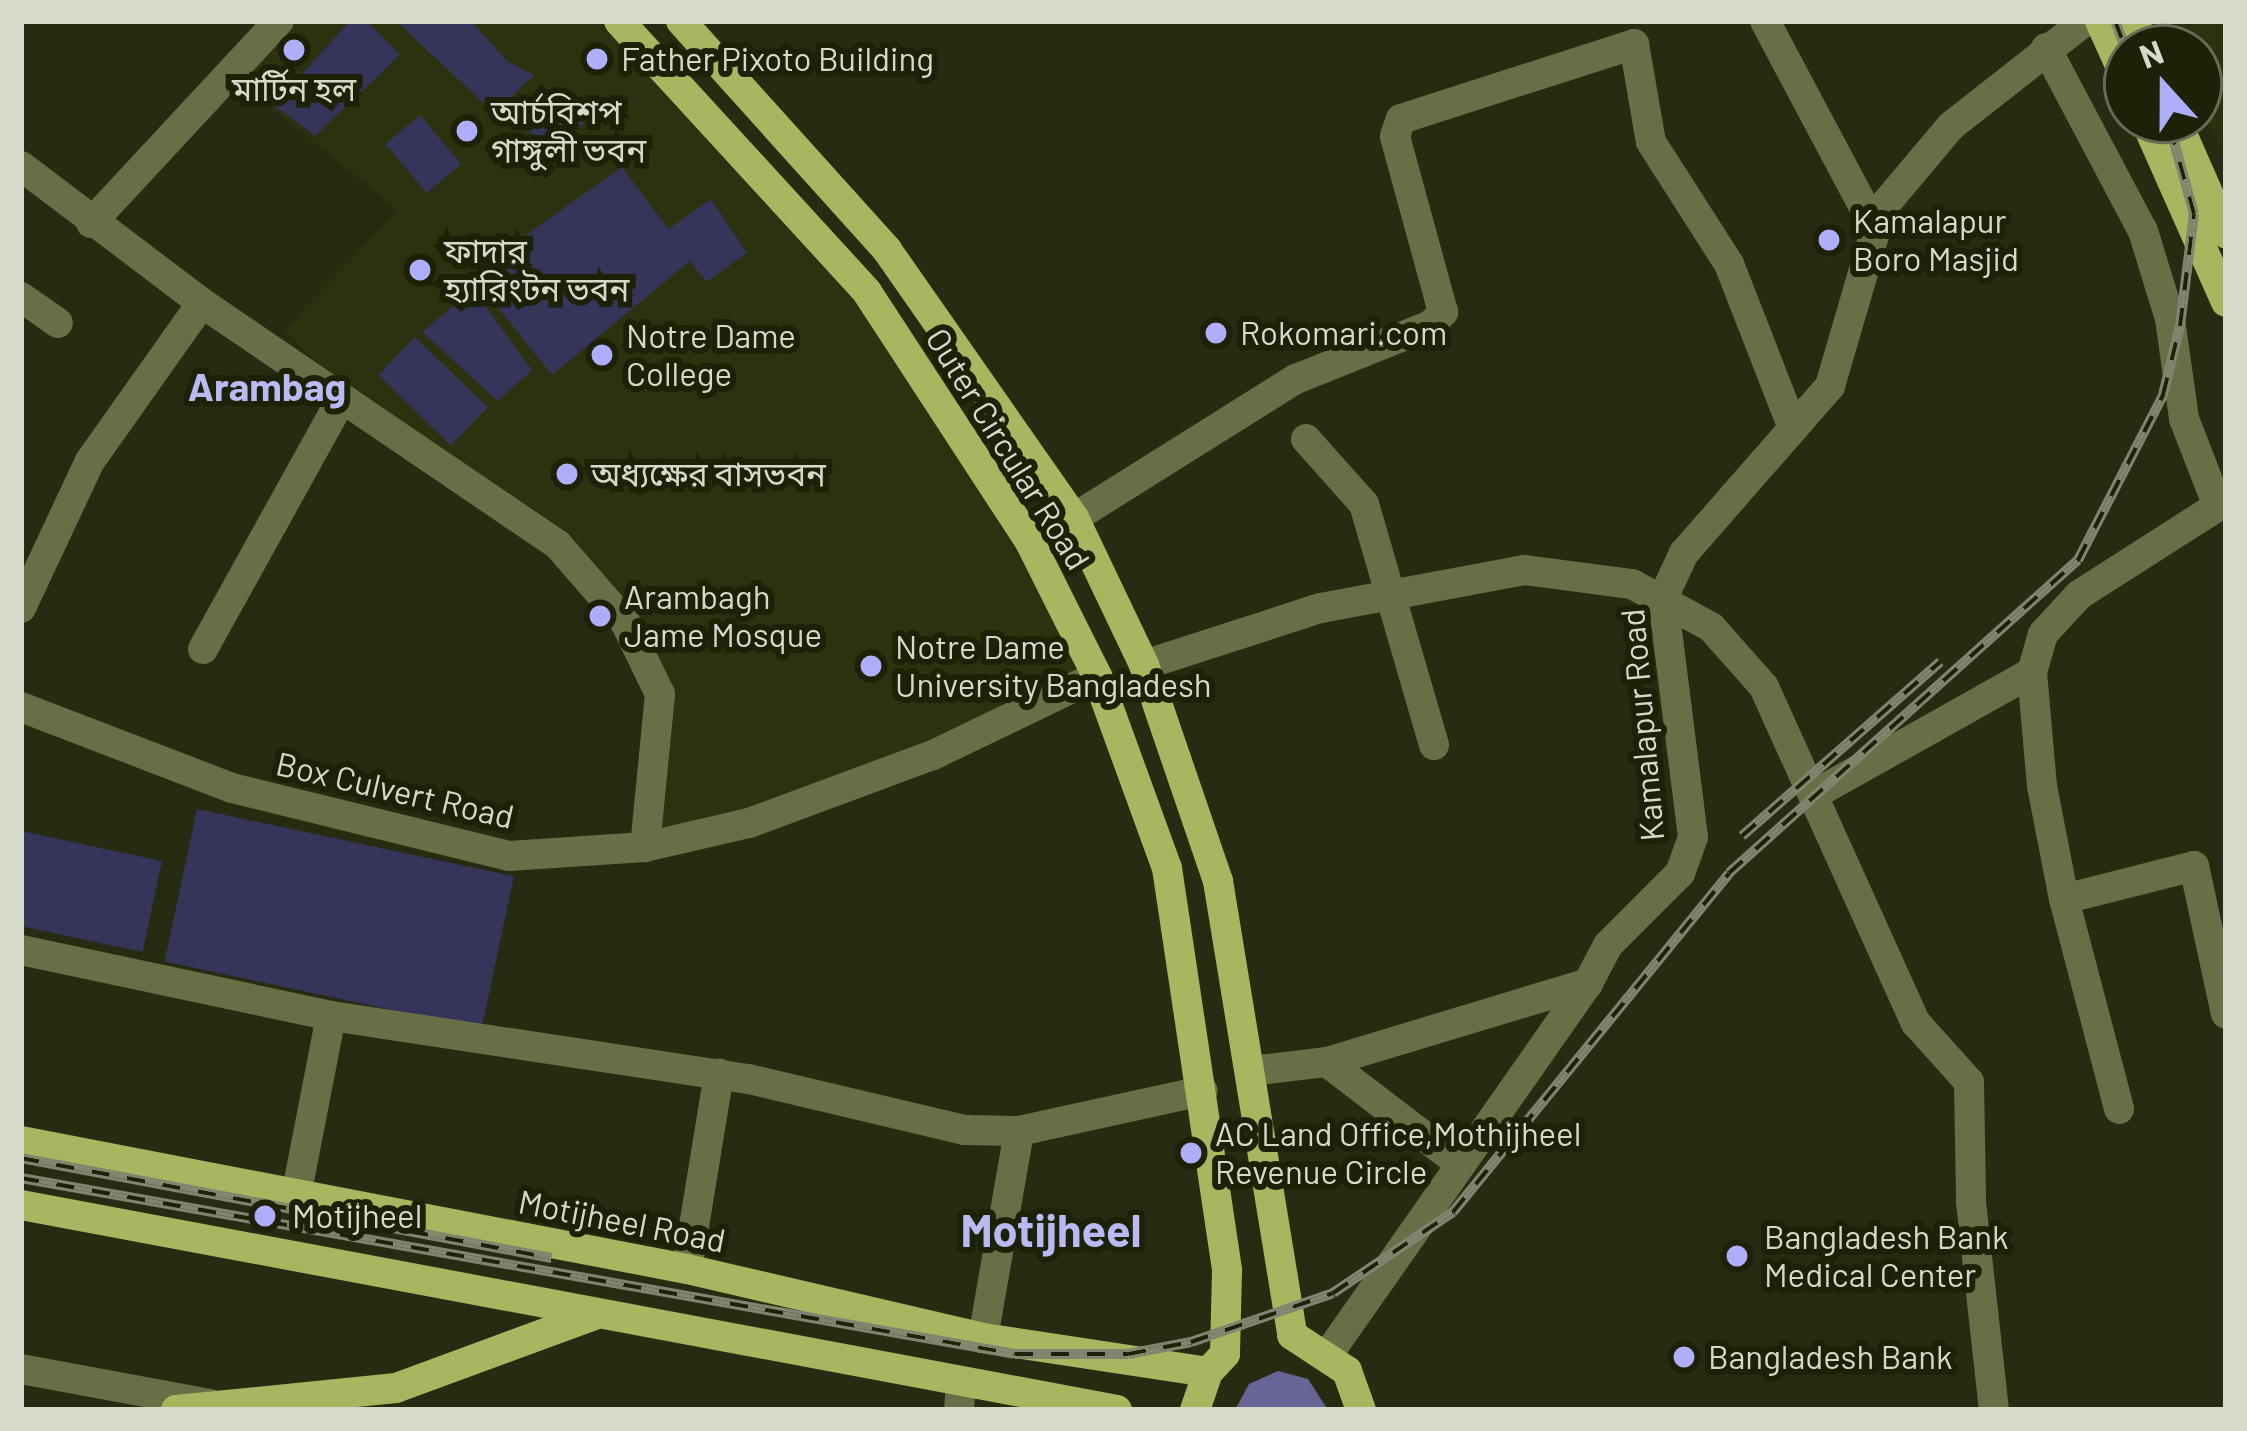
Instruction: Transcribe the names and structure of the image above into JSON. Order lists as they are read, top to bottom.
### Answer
{
  "streets": {
    "main road": ["Outer Circular Road", "Motijheel Road"],
    "street": ["Kamalapur Road", "Box Culvert Road"]
  },
  "crossings": [
    ["Outer Circular Road", "Kamalapur Road"],
    ["Outer Circular Road", "Box Culvert Road"],
    ["Outer Circular Road", "Motijheel Road"]
  ],
  "districts": ["Arambag", "Motijheel"],
  "places": [
    "মার্টিন হল",
    "Father Pixoto Building",
    "আর্চবিশপ গাঙ্গুলী ভবন",
    "Kamalapur Boro Masjid",
    "ফাদার হ্যারিংটন ভবন",
    "Rokomari.com",
    "Notre Dame College",
    "অধ্যক্ষের বাসভবন",
    "Arambagh Jame Mosque",
    "Notre Dame University Bangladesh",
    "AC Land Office,Mothijheel Revenue Circle",
    "Motijheel",
    "Bangladesh Bank Medical Center",
    "Bangladesh Bank"
  ],
  "north": "top"
}
